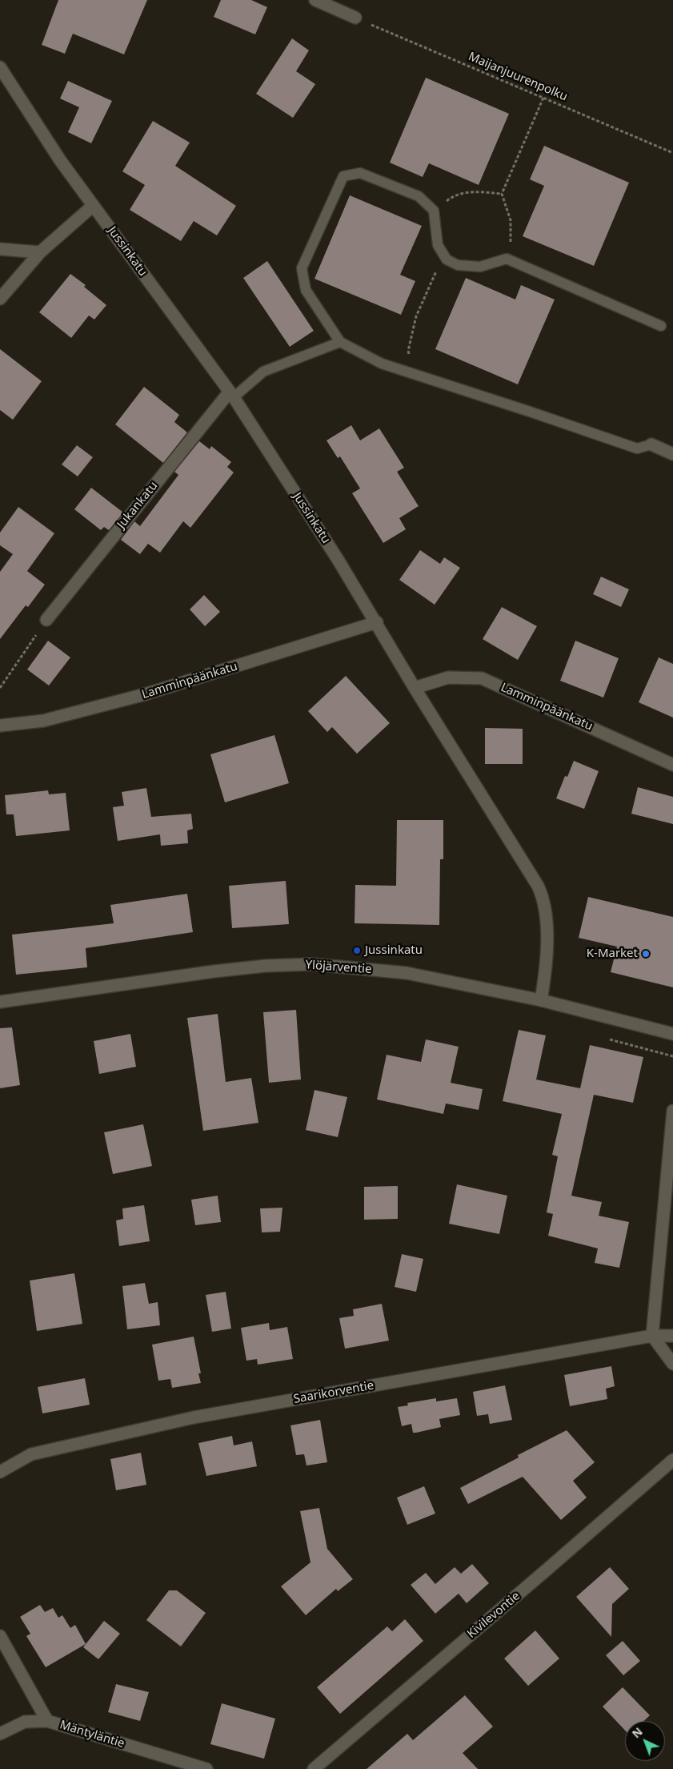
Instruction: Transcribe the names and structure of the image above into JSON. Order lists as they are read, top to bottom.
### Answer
{
  "streets": {
    "street": [
      "Jussinkatu",
      "Jukankatu",
      "Lamminpäänkatu",
      "Ylöjärventie",
      "Saarikorventie",
      "Kivilevontie",
      "Mäntyläntie"
    ],
    "path": ["Maijanjuurenpolku"]
  },
  "crossings": [
    ["Jussinkatu", "Jukankatu"],
    ["Jussinkatu", "Lamminpäänkatu"],
    ["Jussinkatu", "Ylöjärventie"]
  ],
  "places": ["Jussinkatu", "K-Market"],
  "north": "top left"
}
